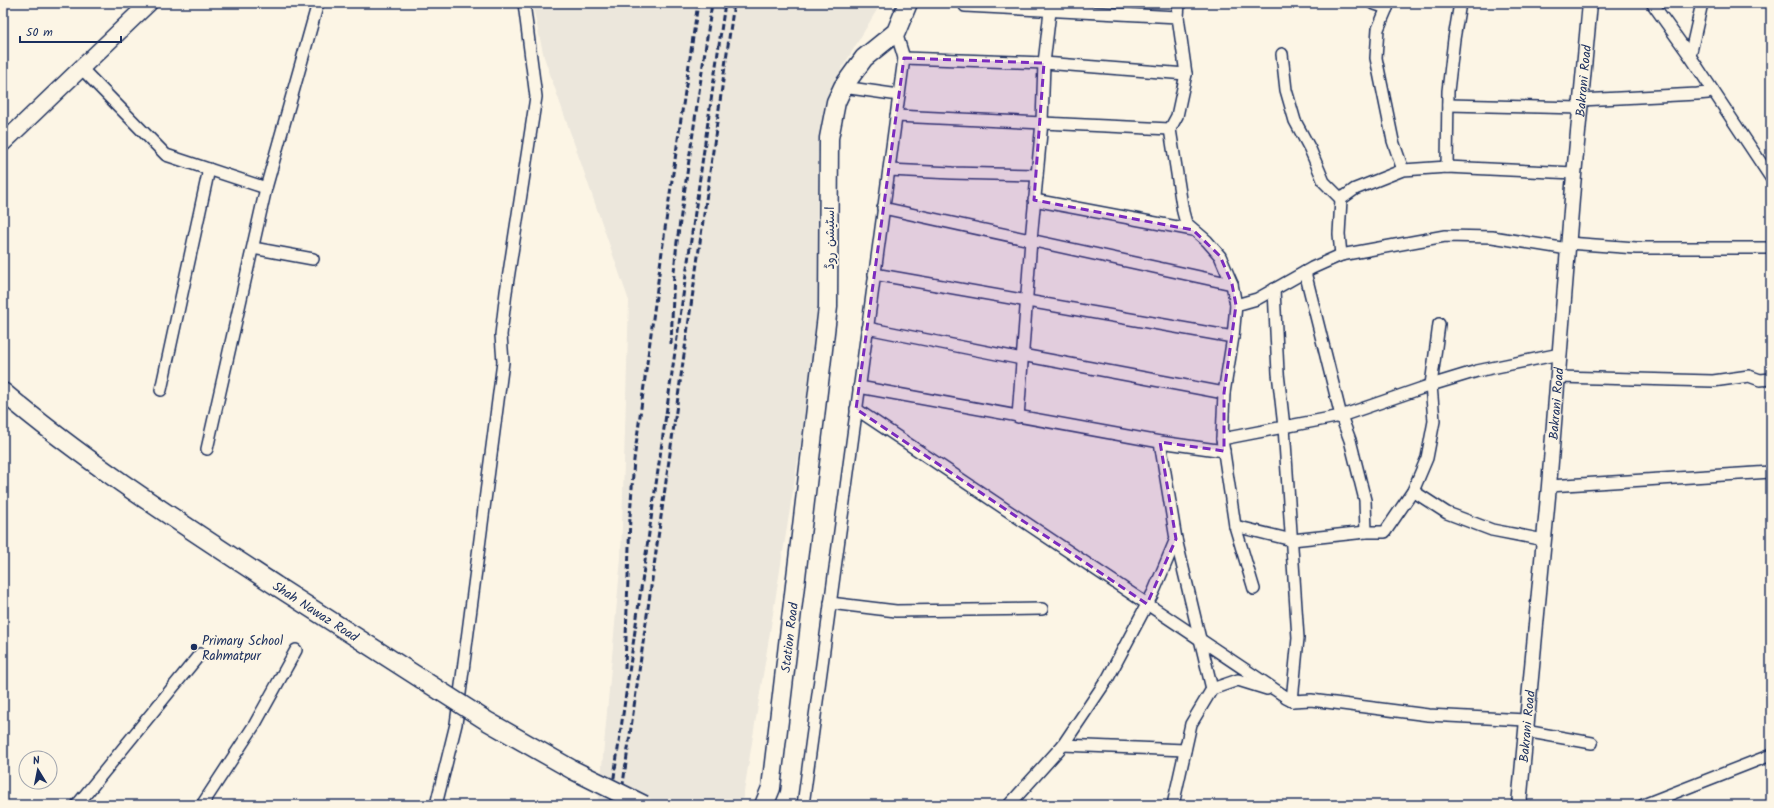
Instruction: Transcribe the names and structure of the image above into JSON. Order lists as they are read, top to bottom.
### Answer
{
  "streets": {
    "main road": ["اسٹیشن روڈ", "Shah Nawaz Road", "Station Road"],
    "street": ["Bakrani Road"]
  },
  "crossings": [
    ["اسٹیشن روڈ", "Station Road"]
  ],
  "places": ["Primary School Rahmatpur"],
  "scale_bar": "50 m",
  "north": "top"
}
